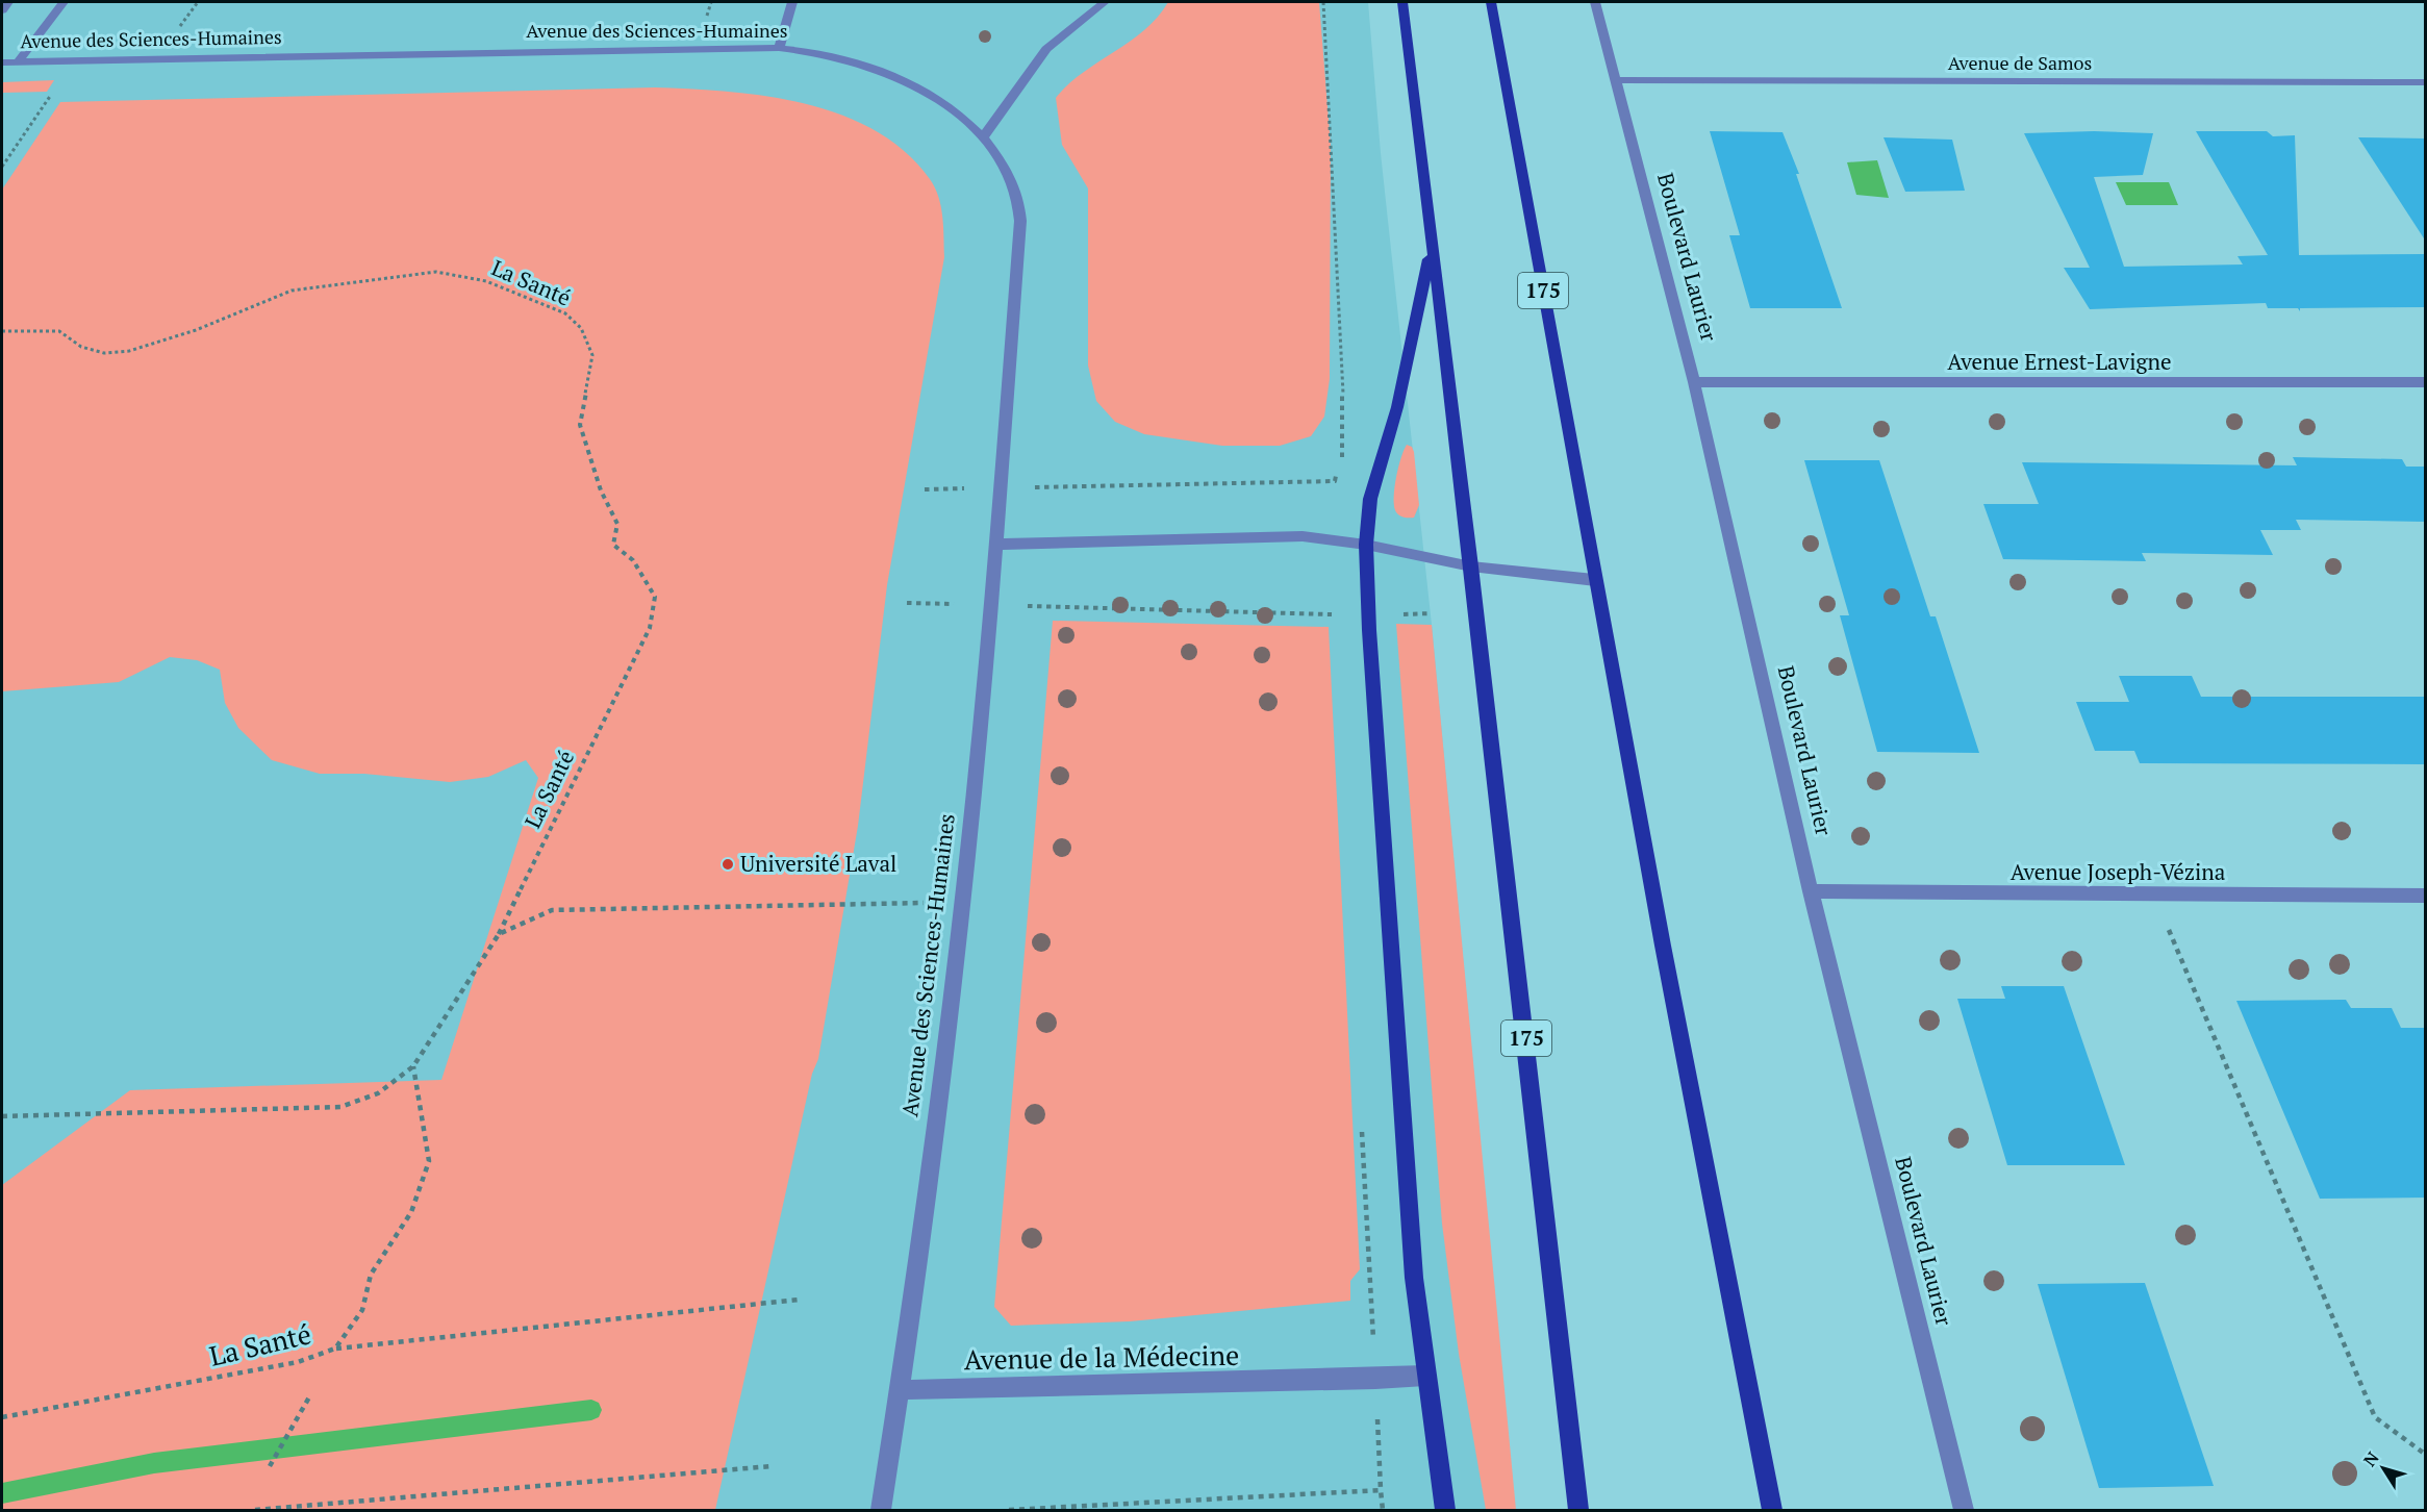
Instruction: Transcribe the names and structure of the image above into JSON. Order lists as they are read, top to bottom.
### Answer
{
  "streets": {
    "main road": ["175"],
    "street": [
      "Avenue des Sciences-Humaines",
      "Avenue de Samos",
      "Boulevard Laurier",
      "Avenue Ernest-Lavigne",
      "Avenue Joseph-Vézina",
      "Avenue de la Médecine"
    ],
    "path": ["La Santé"]
  },
  "crossings": [
    ["Avenue des Sciences-Humaines", "Avenue de la Médecine"],
    ["Avenue de Samos", "Boulevard Laurier"],
    ["Boulevard Laurier", "Avenue Ernest-Lavigne"],
    ["Boulevard Laurier", "Avenue Joseph-Vézina"]
  ],
  "places": ["Université Laval"],
  "north": "top left"
}
